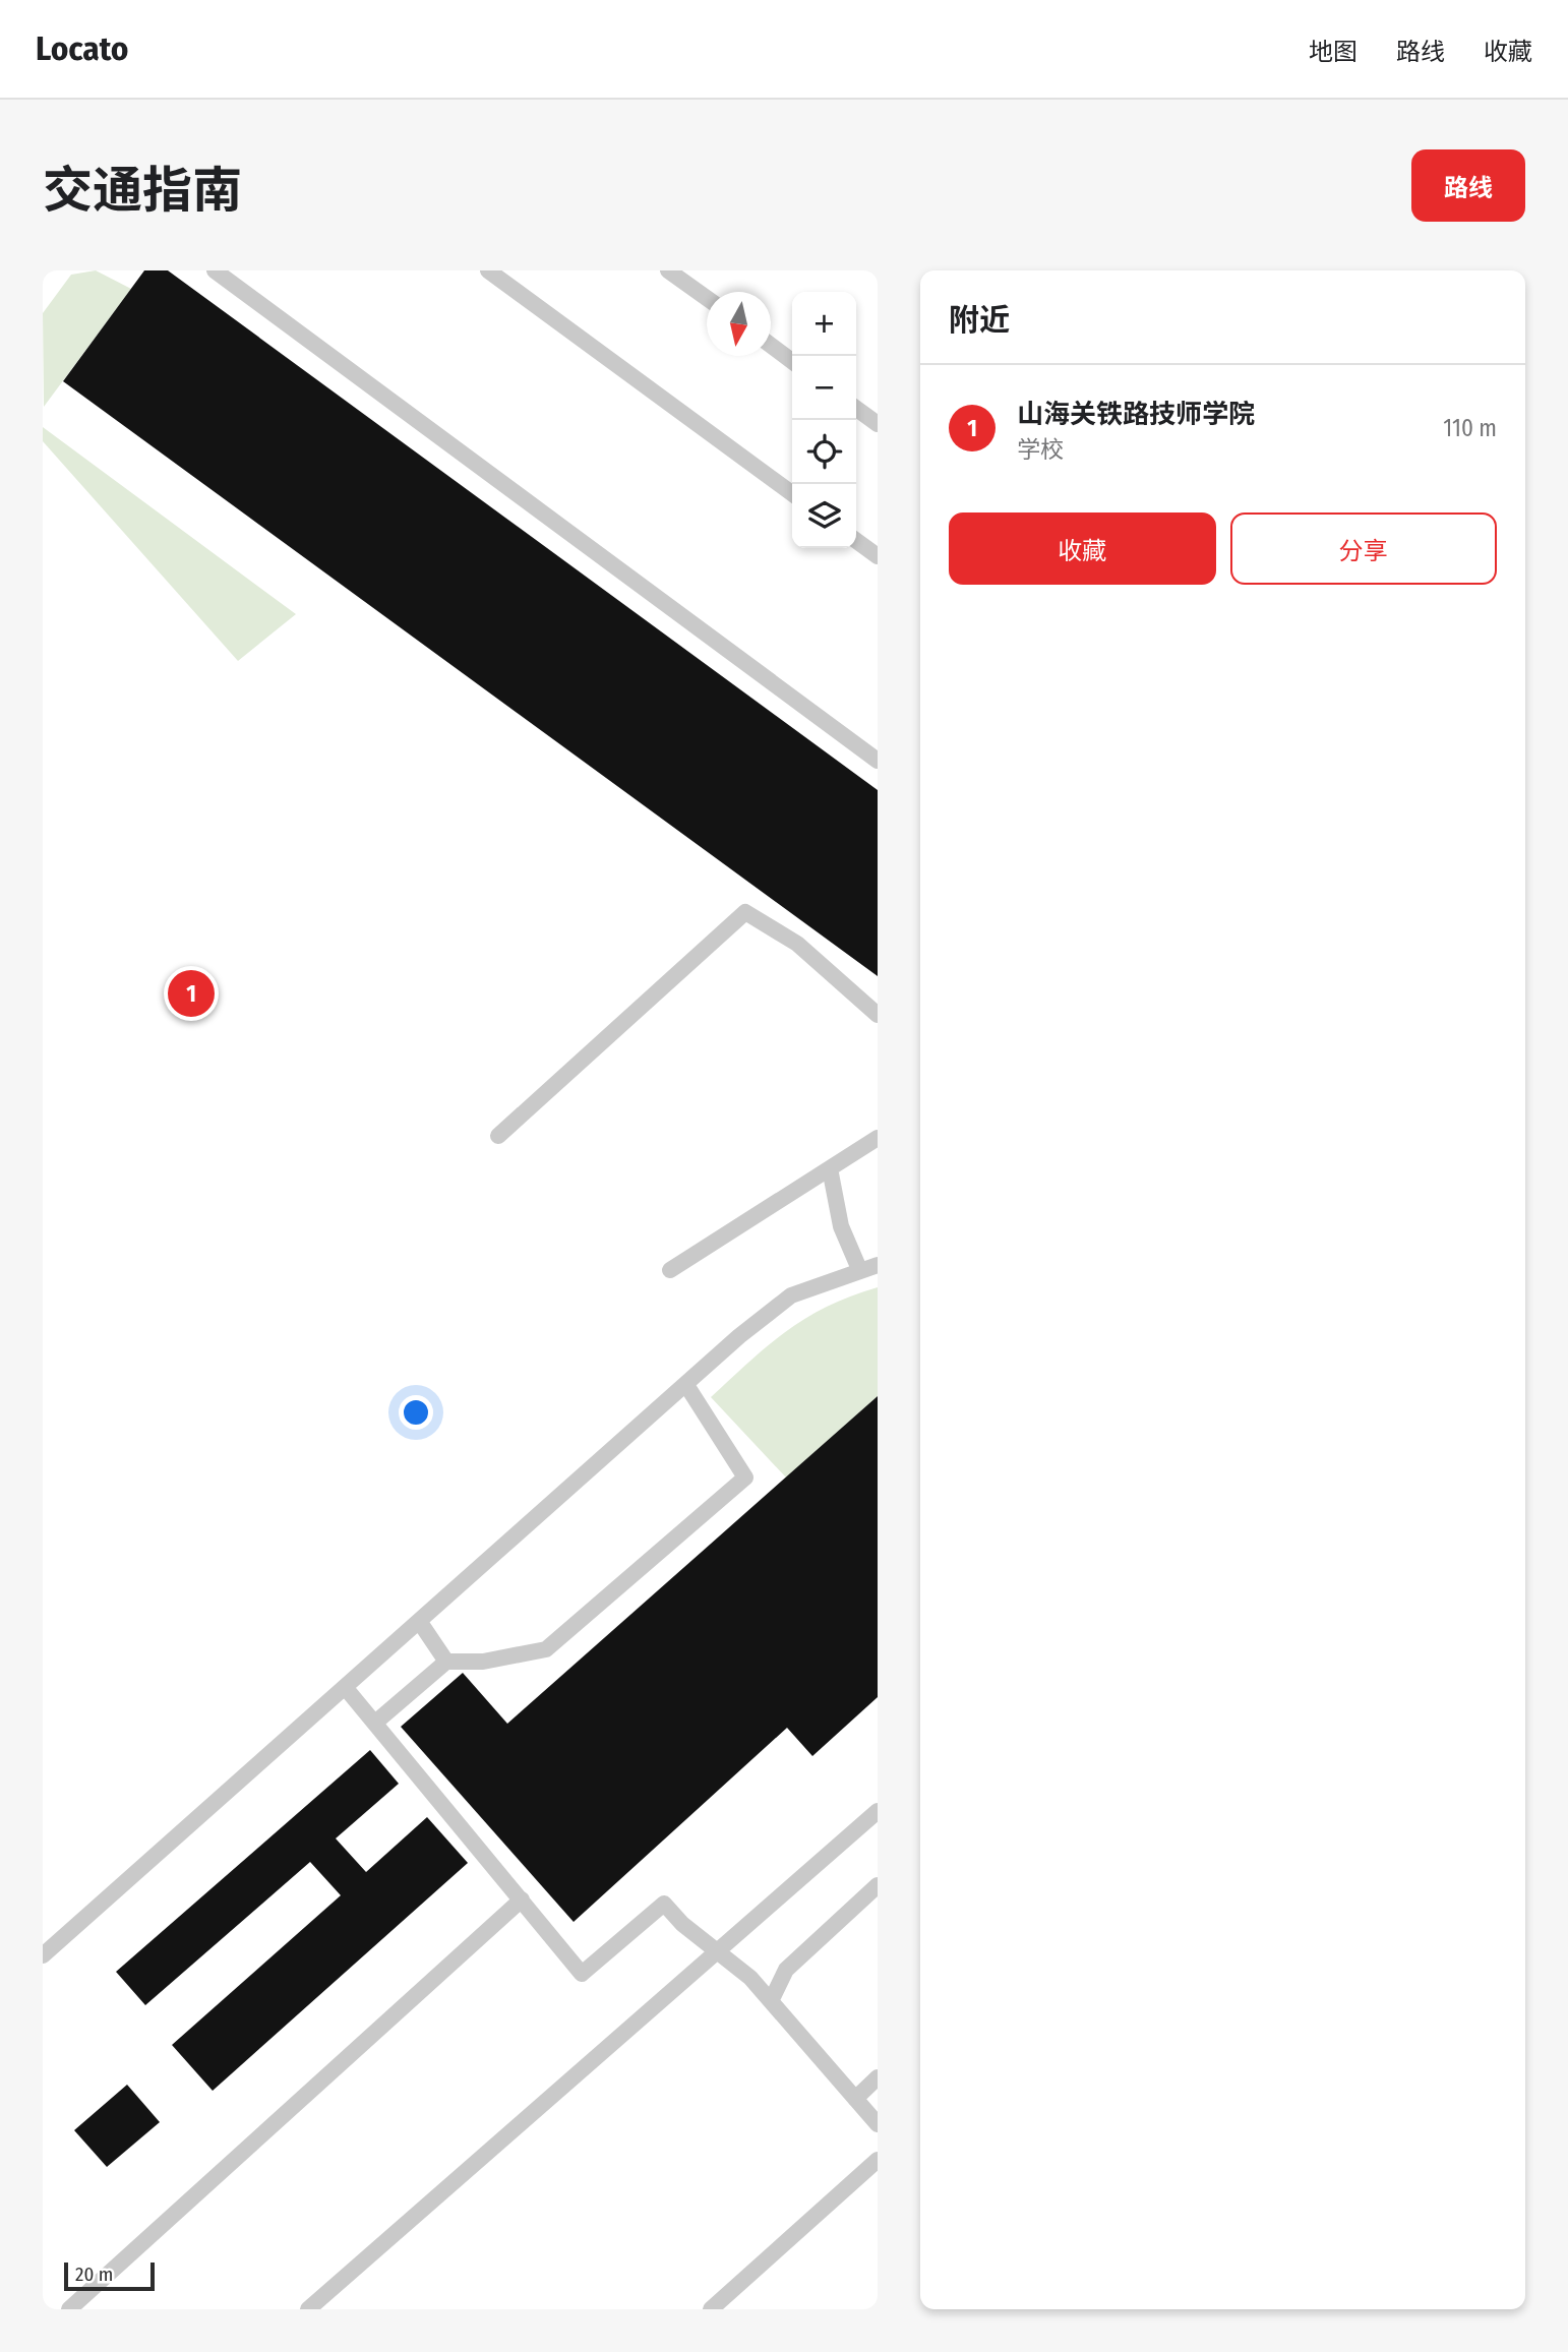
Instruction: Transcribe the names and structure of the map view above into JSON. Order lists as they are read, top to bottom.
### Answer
{
  "scale_bar": "20 m",
  "north": "bottom",
  "page": {
    "header": "Locato",
    "nav": ["地图", "路线", "收藏"],
    "title": "交通指南",
    "buttons": [
      "路线",
      ["收藏", "分享"]
    ],
    "heading": "附近",
    "map_buttons": ["+", "−"],
    "list": [
      {
        "mark": "1",
        "name": "山海关铁路技师学院",
        "note": "学校",
        "value": "110 m"
      }
    ],
    "pins": "1",
    "scale": "20 m"
  }
}
